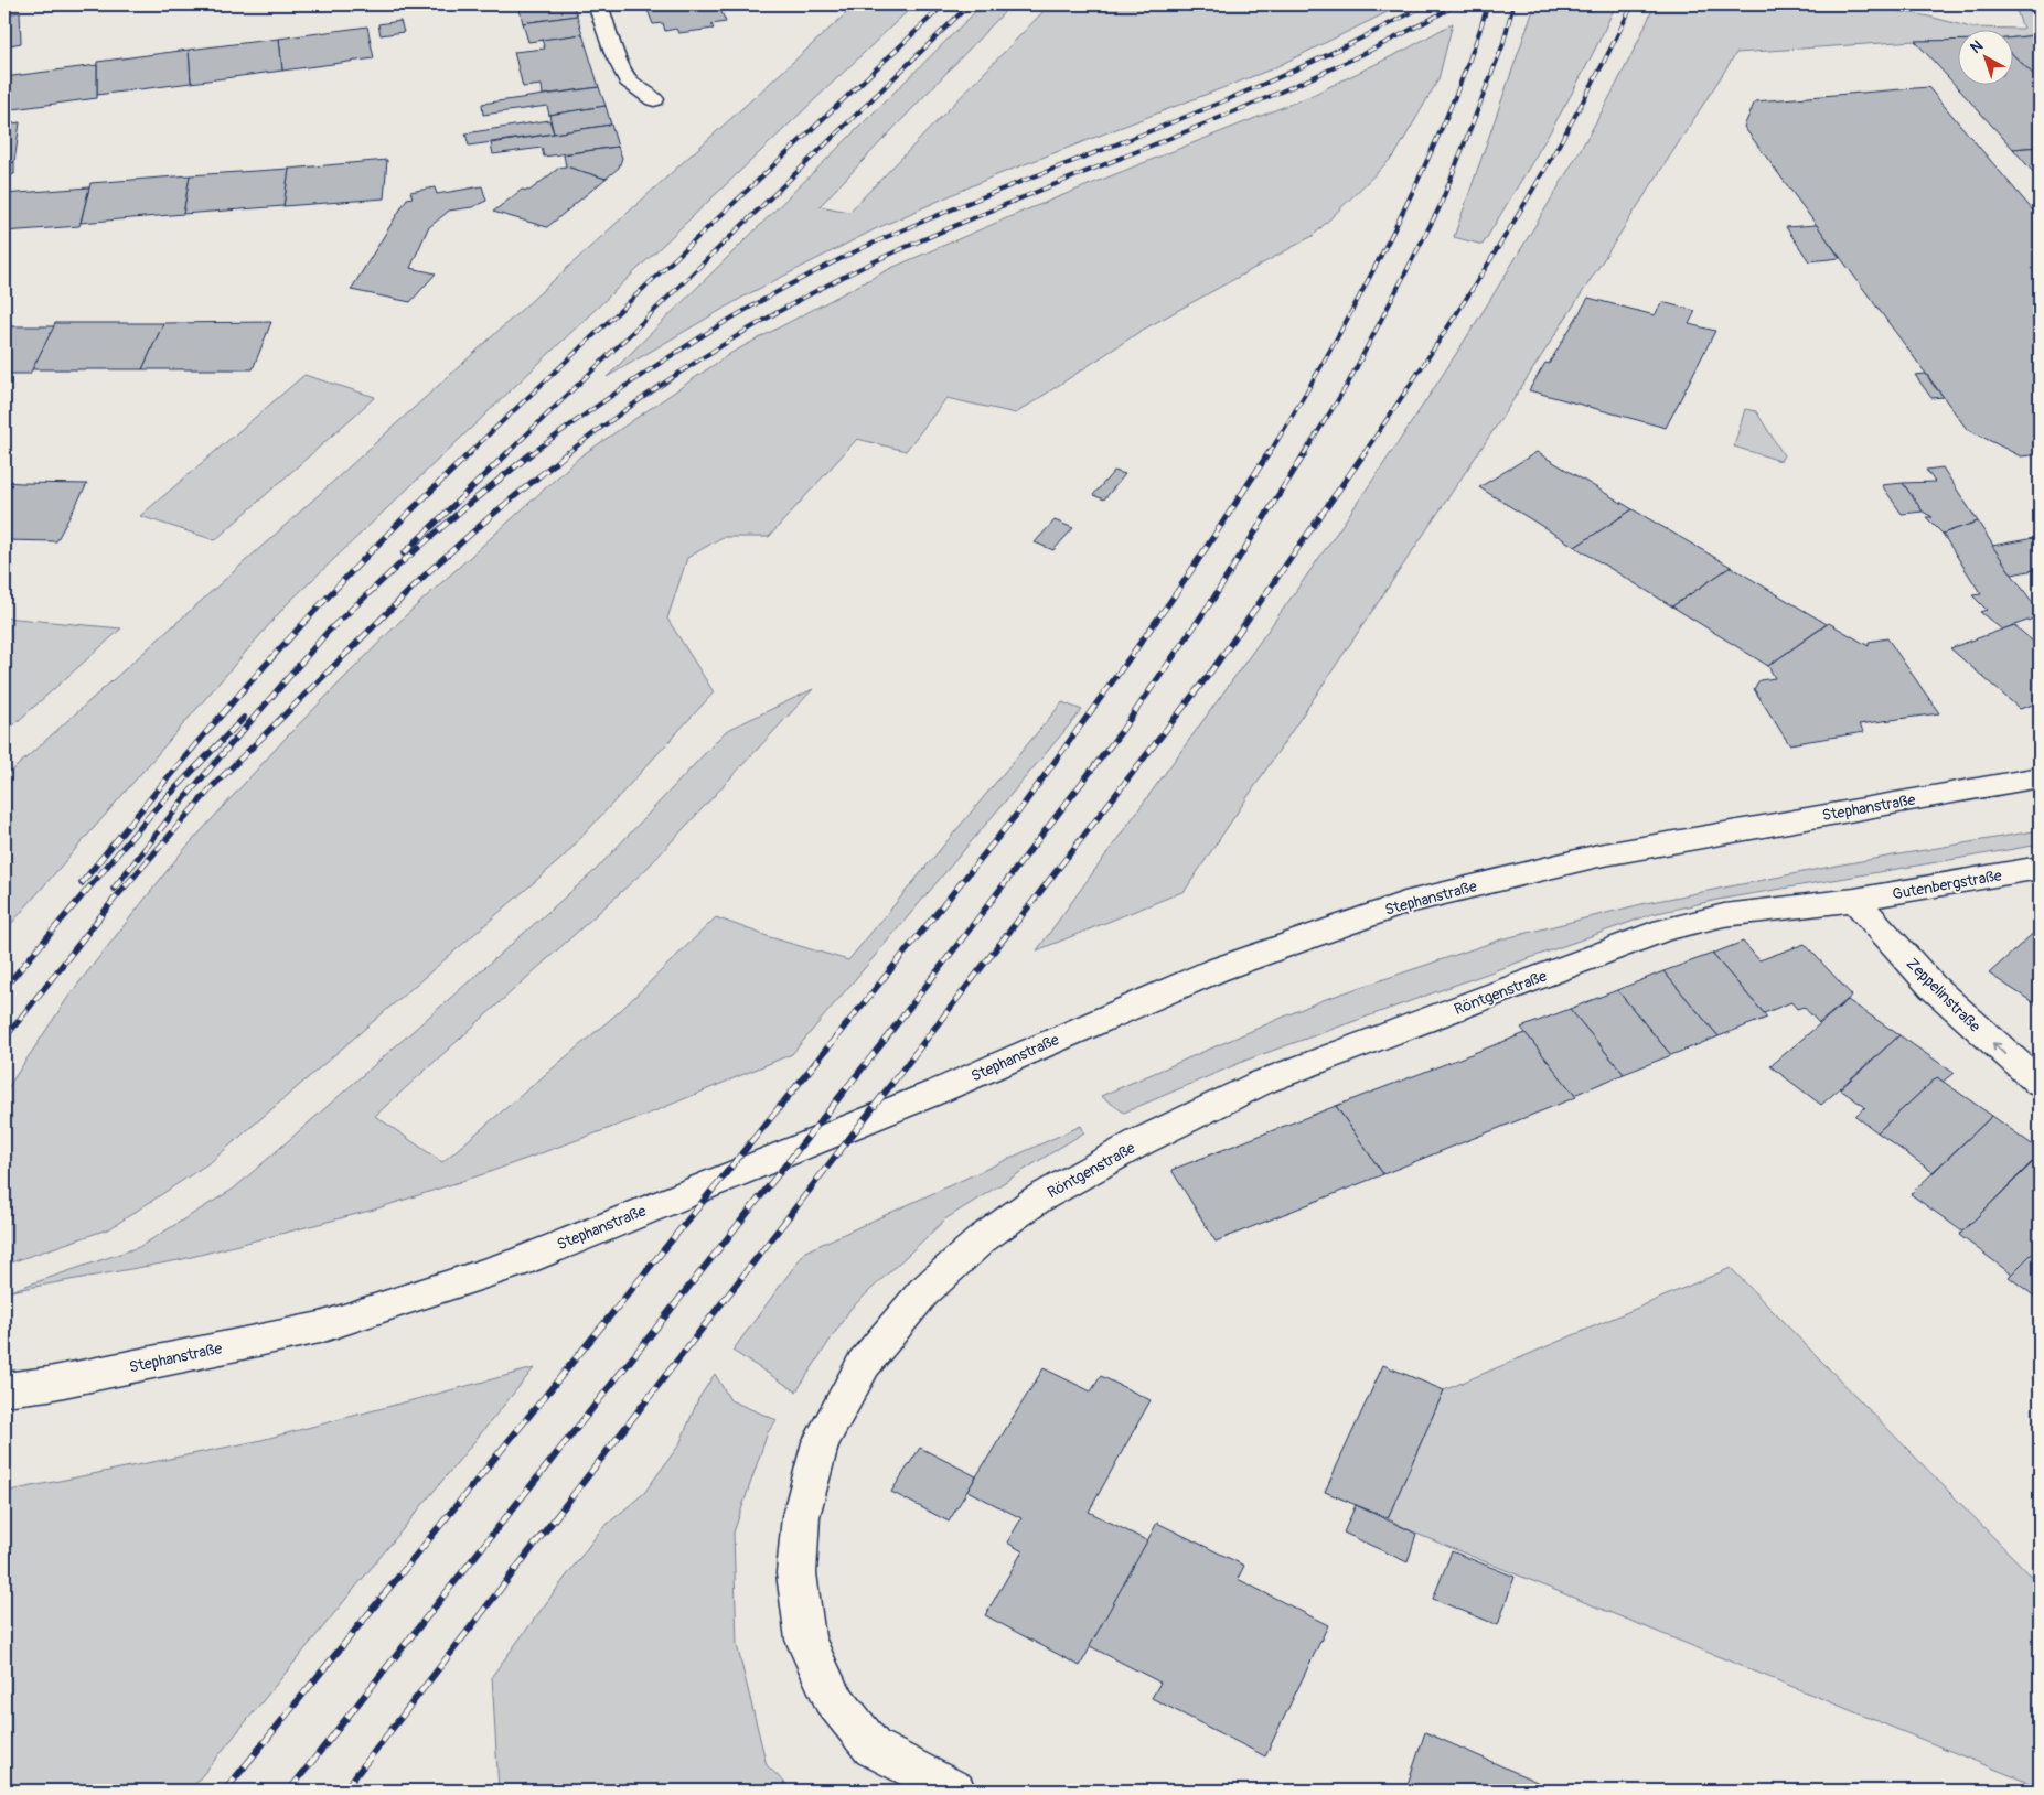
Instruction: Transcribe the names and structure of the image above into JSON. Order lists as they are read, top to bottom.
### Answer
{
  "streets": {
    "street": [
      "Stephanstraße",
      "Gutenbergstraße",
      "Röntgenstraße",
      "Zeppelinstraße"
    ]
  },
  "crossings": [
    ["Gutenbergstraße", "Röntgenstraße"],
    ["Gutenbergstraße", "Zeppelinstraße"],
    ["Röntgenstraße", "Zeppelinstraße"]
  ],
  "one_way": ["Zeppelinstraße"],
  "north": "top left"
}
